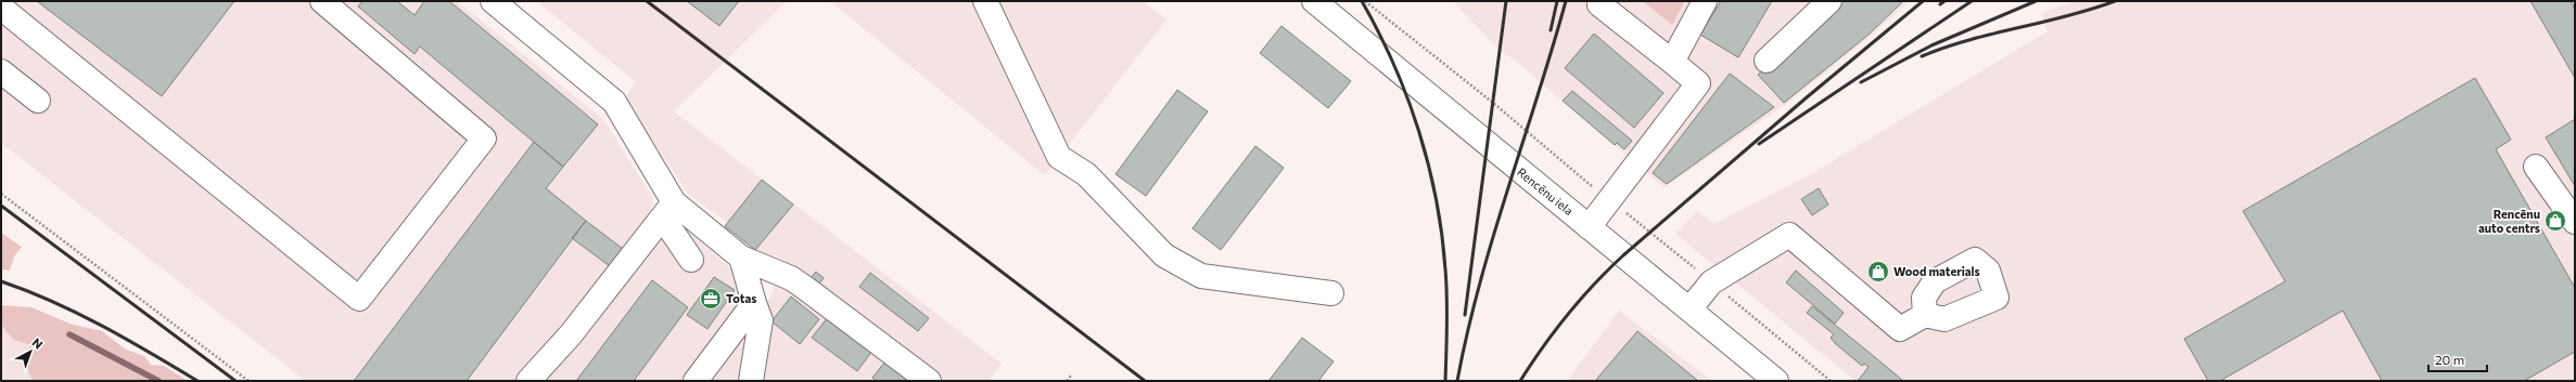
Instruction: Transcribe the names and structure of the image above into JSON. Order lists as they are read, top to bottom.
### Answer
{
  "streets": {
    "street": ["Rencēnu iela"]
  },
  "places": {
    "shop": ["Rencēnu auto centrs", "Wood materials"],
    "office": ["Totas"]
  },
  "scale_bar": "20 m",
  "north": "top right"
}
